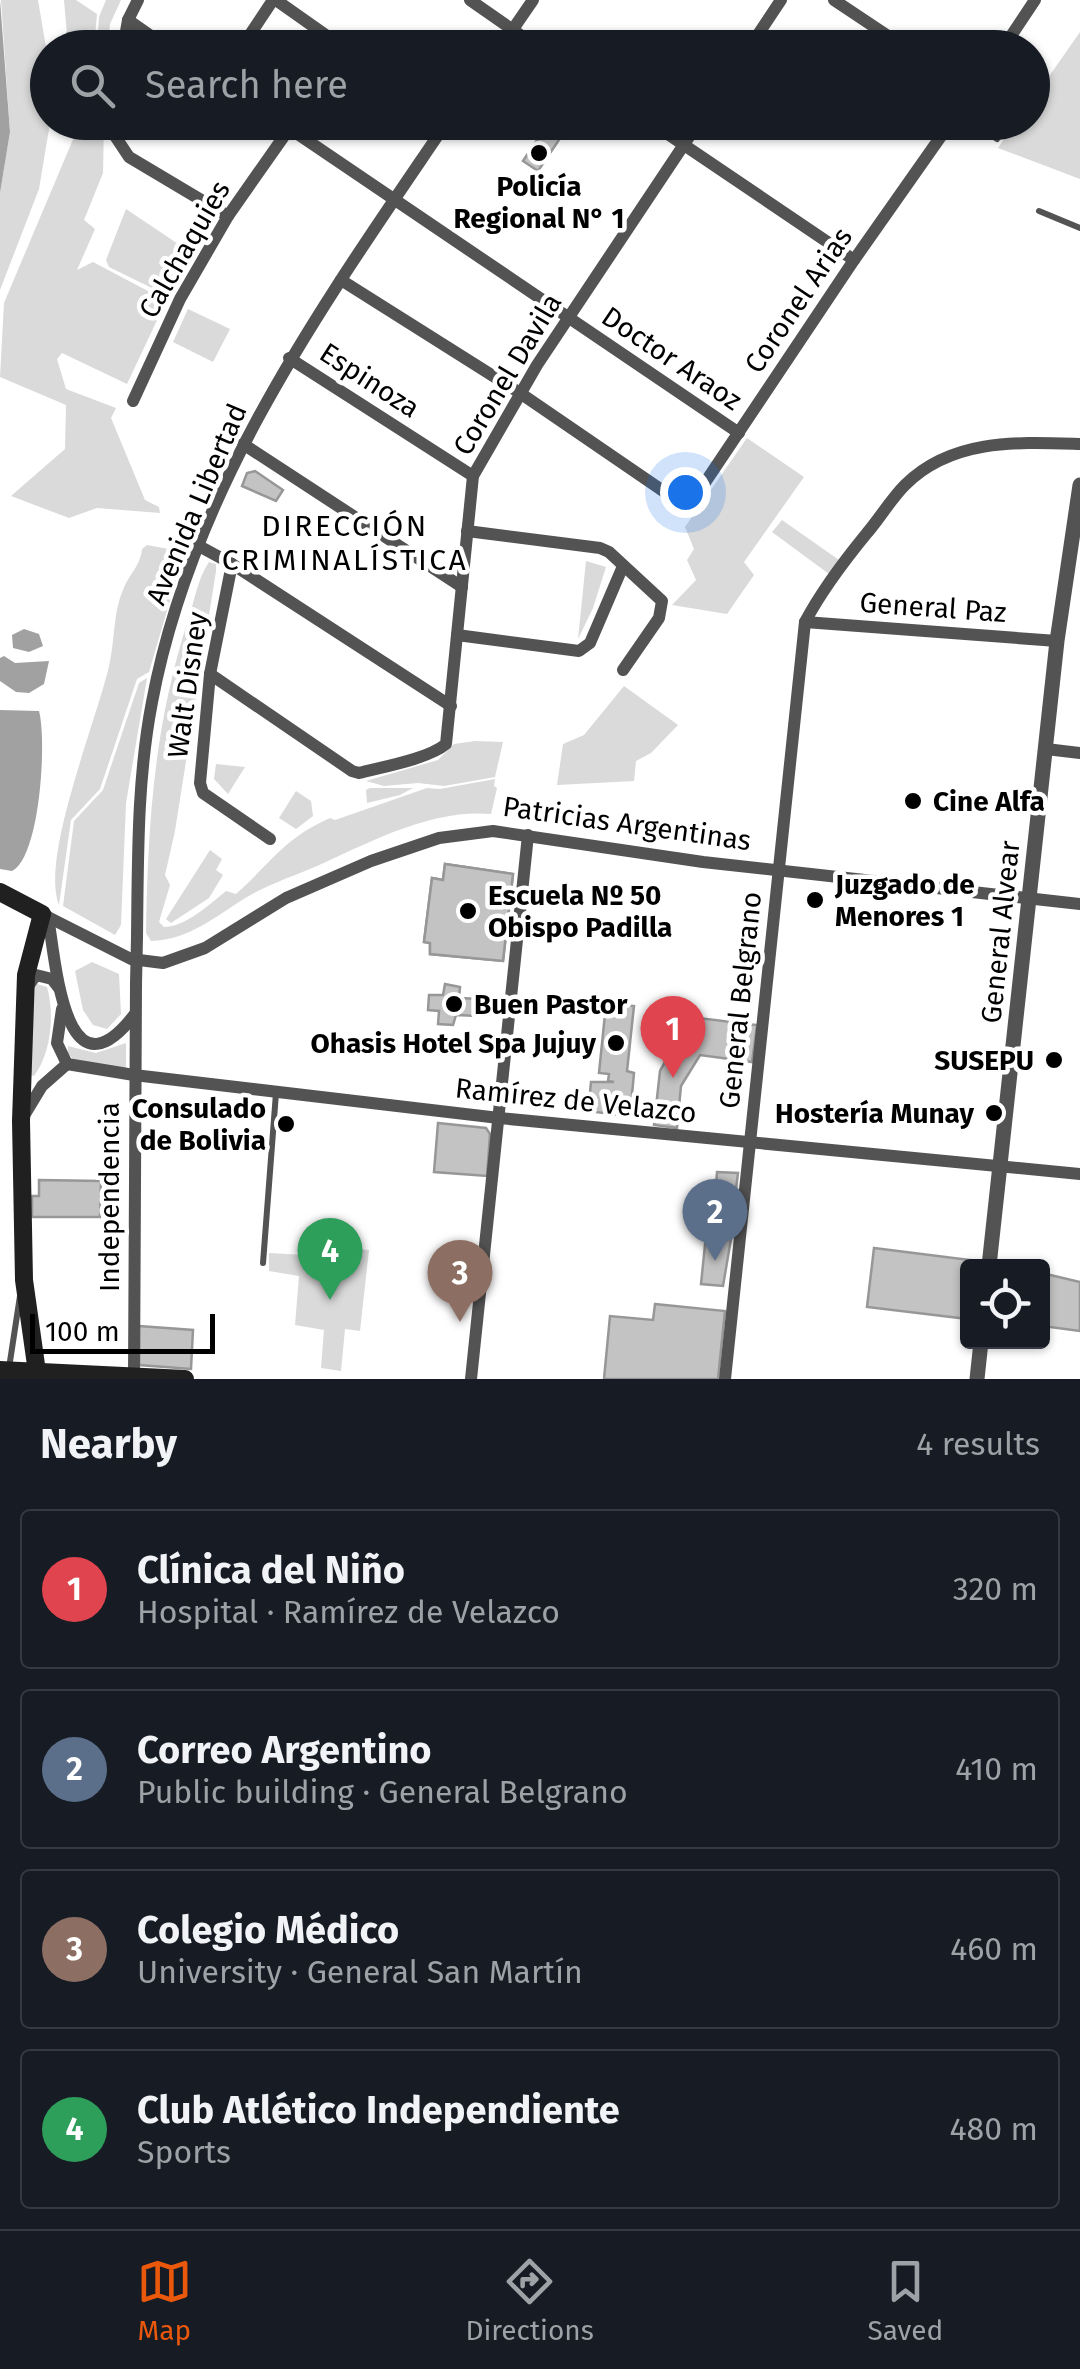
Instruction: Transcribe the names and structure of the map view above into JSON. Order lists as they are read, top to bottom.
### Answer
{
  "streets": {
    "street": [
      "Calchaquies",
      "Coronel Arias",
      "Doctor Araoz",
      "Coronel Davila",
      "Espinoza",
      "Avenida Libertad",
      "General Paz",
      "Walt Disney",
      "Patricias Argentinas",
      "General Alvear",
      "General Belgrano",
      "Ramírez de Velazco",
      "Independencia"
    ]
  },
  "crossings": [
    ["Coronel Arias", "Doctor Araoz"],
    ["Coronel Arias", "Coronel Davila"],
    ["Doctor Araoz", "Coronel Davila"],
    ["Doctor Araoz", "Avenida Libertad"],
    ["Coronel Davila", "Espinoza"],
    ["Coronel Davila", "Walt Disney"],
    ["Espinoza", "Avenida Libertad"],
    ["Avenida Libertad", "Ramírez de Velazco"],
    ["Avenida Libertad", "Independencia"],
    ["General Paz", "General Alvear"],
    ["General Paz", "General Belgrano"],
    ["Patricias Argentinas", "General Alvear"],
    ["Patricias Argentinas", "General Belgrano"],
    ["General Alvear", "Ramírez de Velazco"],
    ["General Belgrano", "Ramírez de Velazco"],
    ["Ramírez de Velazco", "Independencia"]
  ],
  "districts": ["DIRECCIÓN CRIMINALÍSTICA"],
  "places": [
    "Policía Regional N° 1",
    "Cine Alfa",
    "Juzgado de Menores 1",
    "Escuela Nº 50 Obispo Padilla",
    "Buen Pastor",
    "Ohasis Hotel Spa Jujuy",
    "SUSEPU",
    "Hostería Munay",
    "Consulado de Bolivia"
  ],
  "scale_bar": "100 m",
  "page": {
    "search": "Search here",
    "pins": [
      "1",
      "2",
      "4",
      "3"
    ],
    "scale": "100 m",
    "heading": ["Nearby", "4 results"],
    "list": [
      {
        "mark": "1",
        "name": "Clínica del Niño",
        "note": "Hospital · Ramírez de Velazco",
        "value": "320 m"
      },
      {
        "mark": "2",
        "name": "Correo Argentino",
        "note": "Public building · General Belgrano",
        "value": "410 m"
      },
      {
        "mark": "3",
        "name": "Colegio Médico",
        "note": "University · General San Martín",
        "value": "460 m"
      },
      {
        "mark": "4",
        "name": "Club Atlético Independiente",
        "note": "Sports",
        "value": "480 m"
      }
    ],
    "nav": ["Map", "Directions", "Saved"]
  }
}
